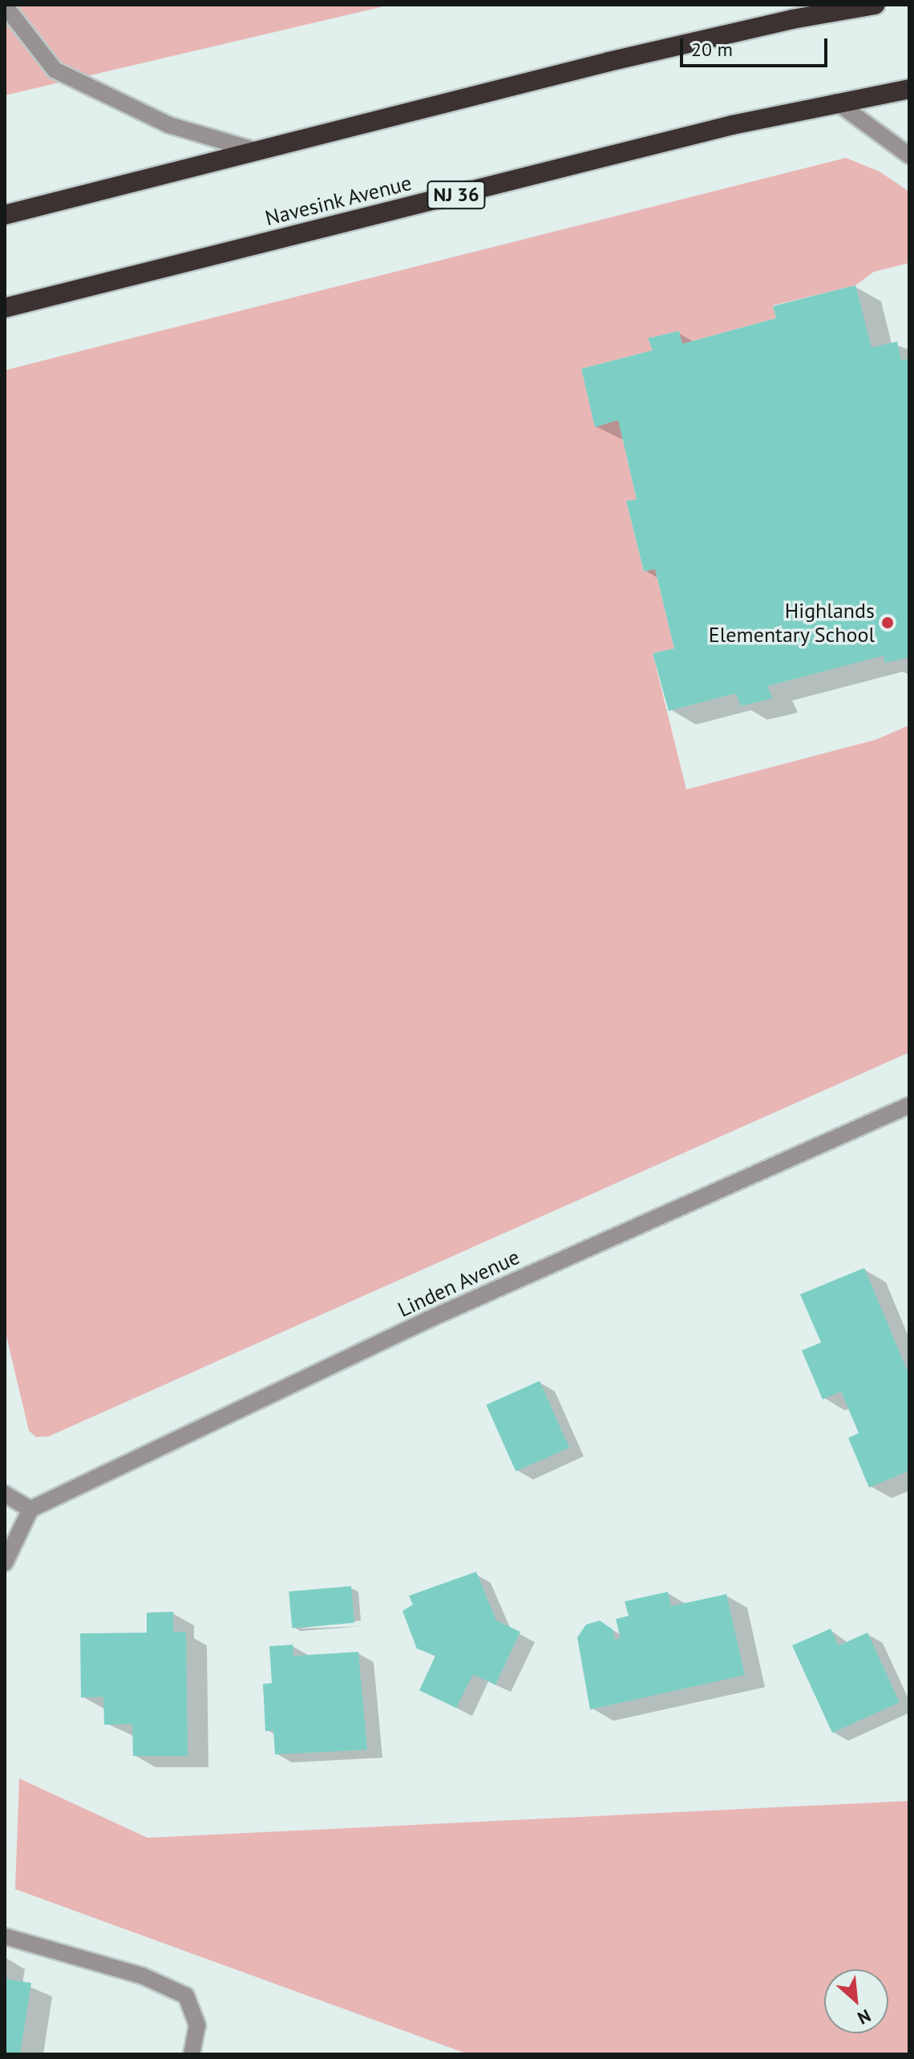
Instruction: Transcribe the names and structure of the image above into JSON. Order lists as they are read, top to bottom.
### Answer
{
  "streets": {
    "highway": ["NJ 36", "Navesink Avenue"],
    "street": ["Linden Avenue"]
  },
  "places": ["Highlands Elementary School"],
  "scale_bar": "20 m",
  "north": "bottom right"
}
